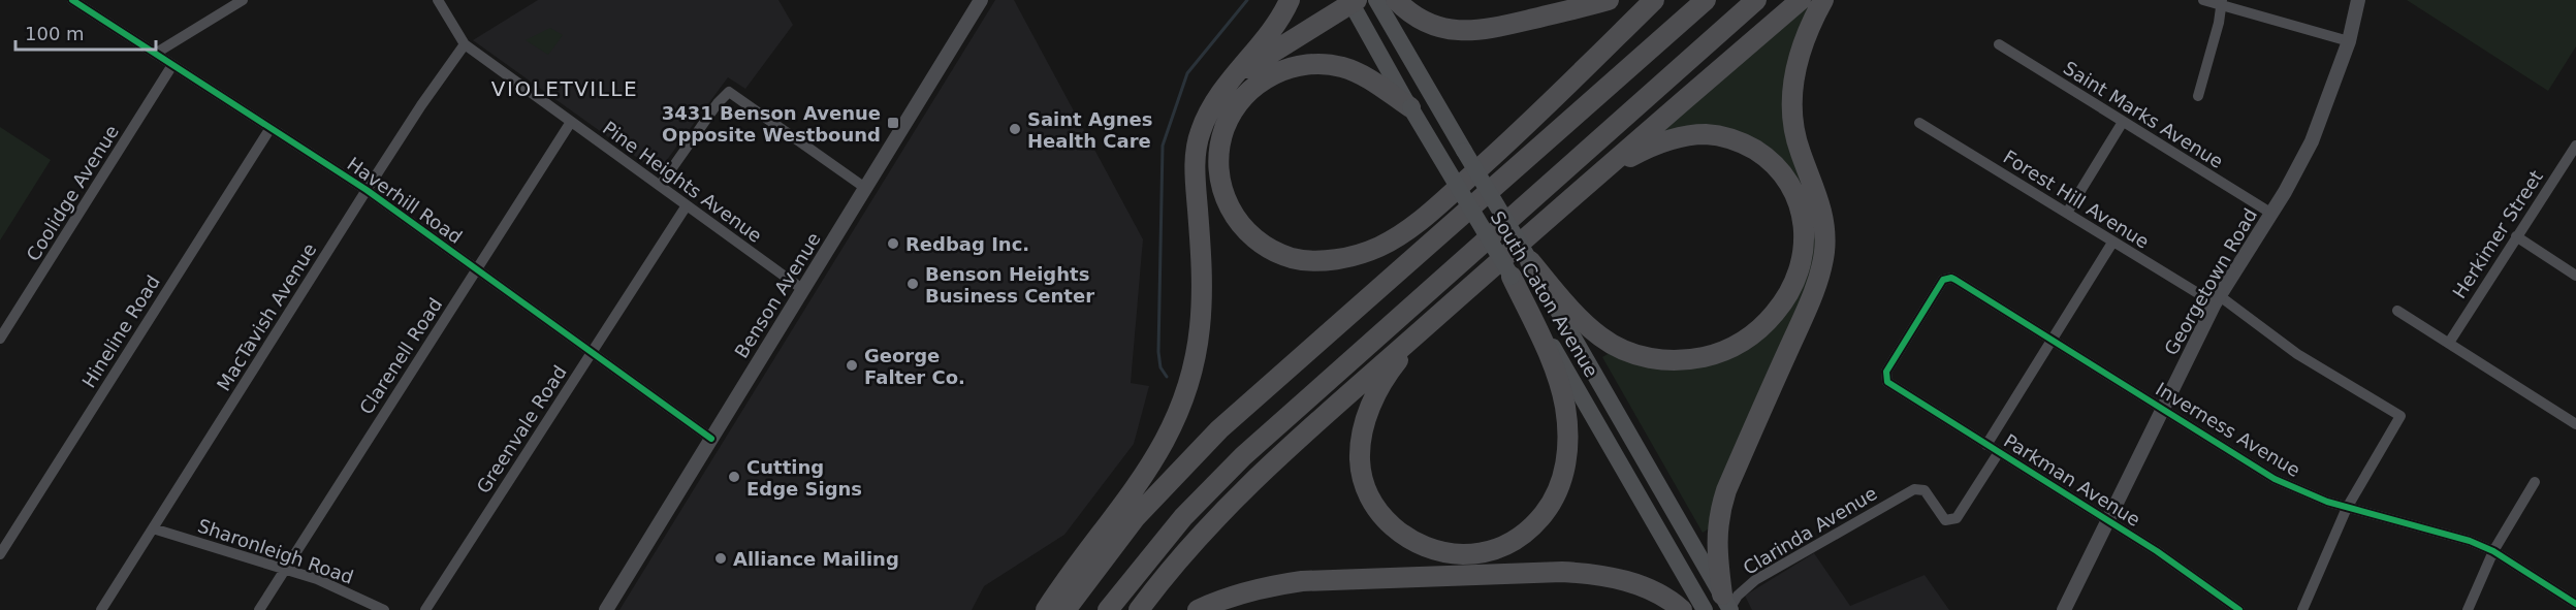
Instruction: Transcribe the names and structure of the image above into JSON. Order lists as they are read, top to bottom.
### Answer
{
  "streets": {
    "main road": ["South Caton Avenue"],
    "street": [
      "Saint Marks Avenue",
      "Pine Heights Avenue",
      "Coolidge Avenue",
      "Forest Hill Avenue",
      "Haverhill Road",
      "Herkimer Street",
      "Georgetown Road",
      "Benson Avenue",
      "MacTavish Avenue",
      "Hineline Road",
      "Clarenell Road",
      "Greenvale Road",
      "Inverness Avenue",
      "Parkman Avenue",
      "Clarinda Avenue",
      "Sharonleigh Road"
    ]
  },
  "crossings": [
    ["Saint Marks Avenue", "Georgetown Road"],
    ["Pine Heights Avenue", "Benson Avenue"],
    ["Pine Heights Avenue", "MacTavish Avenue"],
    ["Pine Heights Avenue", "Clarenell Road"],
    ["Pine Heights Avenue", "Greenvale Road"],
    ["Coolidge Avenue", "Haverhill Road"],
    ["Forest Hill Avenue", "Georgetown Road"],
    ["Forest Hill Avenue", "Inverness Avenue"],
    ["Haverhill Road", "Benson Avenue"],
    ["Haverhill Road", "MacTavish Avenue"],
    ["Haverhill Road", "Hineline Road"],
    ["Haverhill Road", "Clarenell Road"],
    ["Haverhill Road", "Greenvale Road"],
    ["Georgetown Road", "Inverness Avenue"],
    ["Georgetown Road", "Parkman Avenue"],
    ["South Caton Avenue", "Clarinda Avenue"],
    ["MacTavish Avenue", "Sharonleigh Road"],
    ["Clarenell Road", "Sharonleigh Road"],
    ["Inverness Avenue", "Parkman Avenue"],
    ["Parkman Avenue", "Clarinda Avenue"]
  ],
  "districts": ["VIOLETVILLE"],
  "places": {
    "transit": ["3431 Benson Avenue Opposite Westbound"],
    "other": [
      "Saint Agnes Health Care",
      "Redbag Inc.",
      "Benson Heights Business Center",
      "George Falter Co.",
      "Cutting Edge Signs",
      "Alliance Mailing"
    ]
  },
  "scale_bar": "100 m"
}
